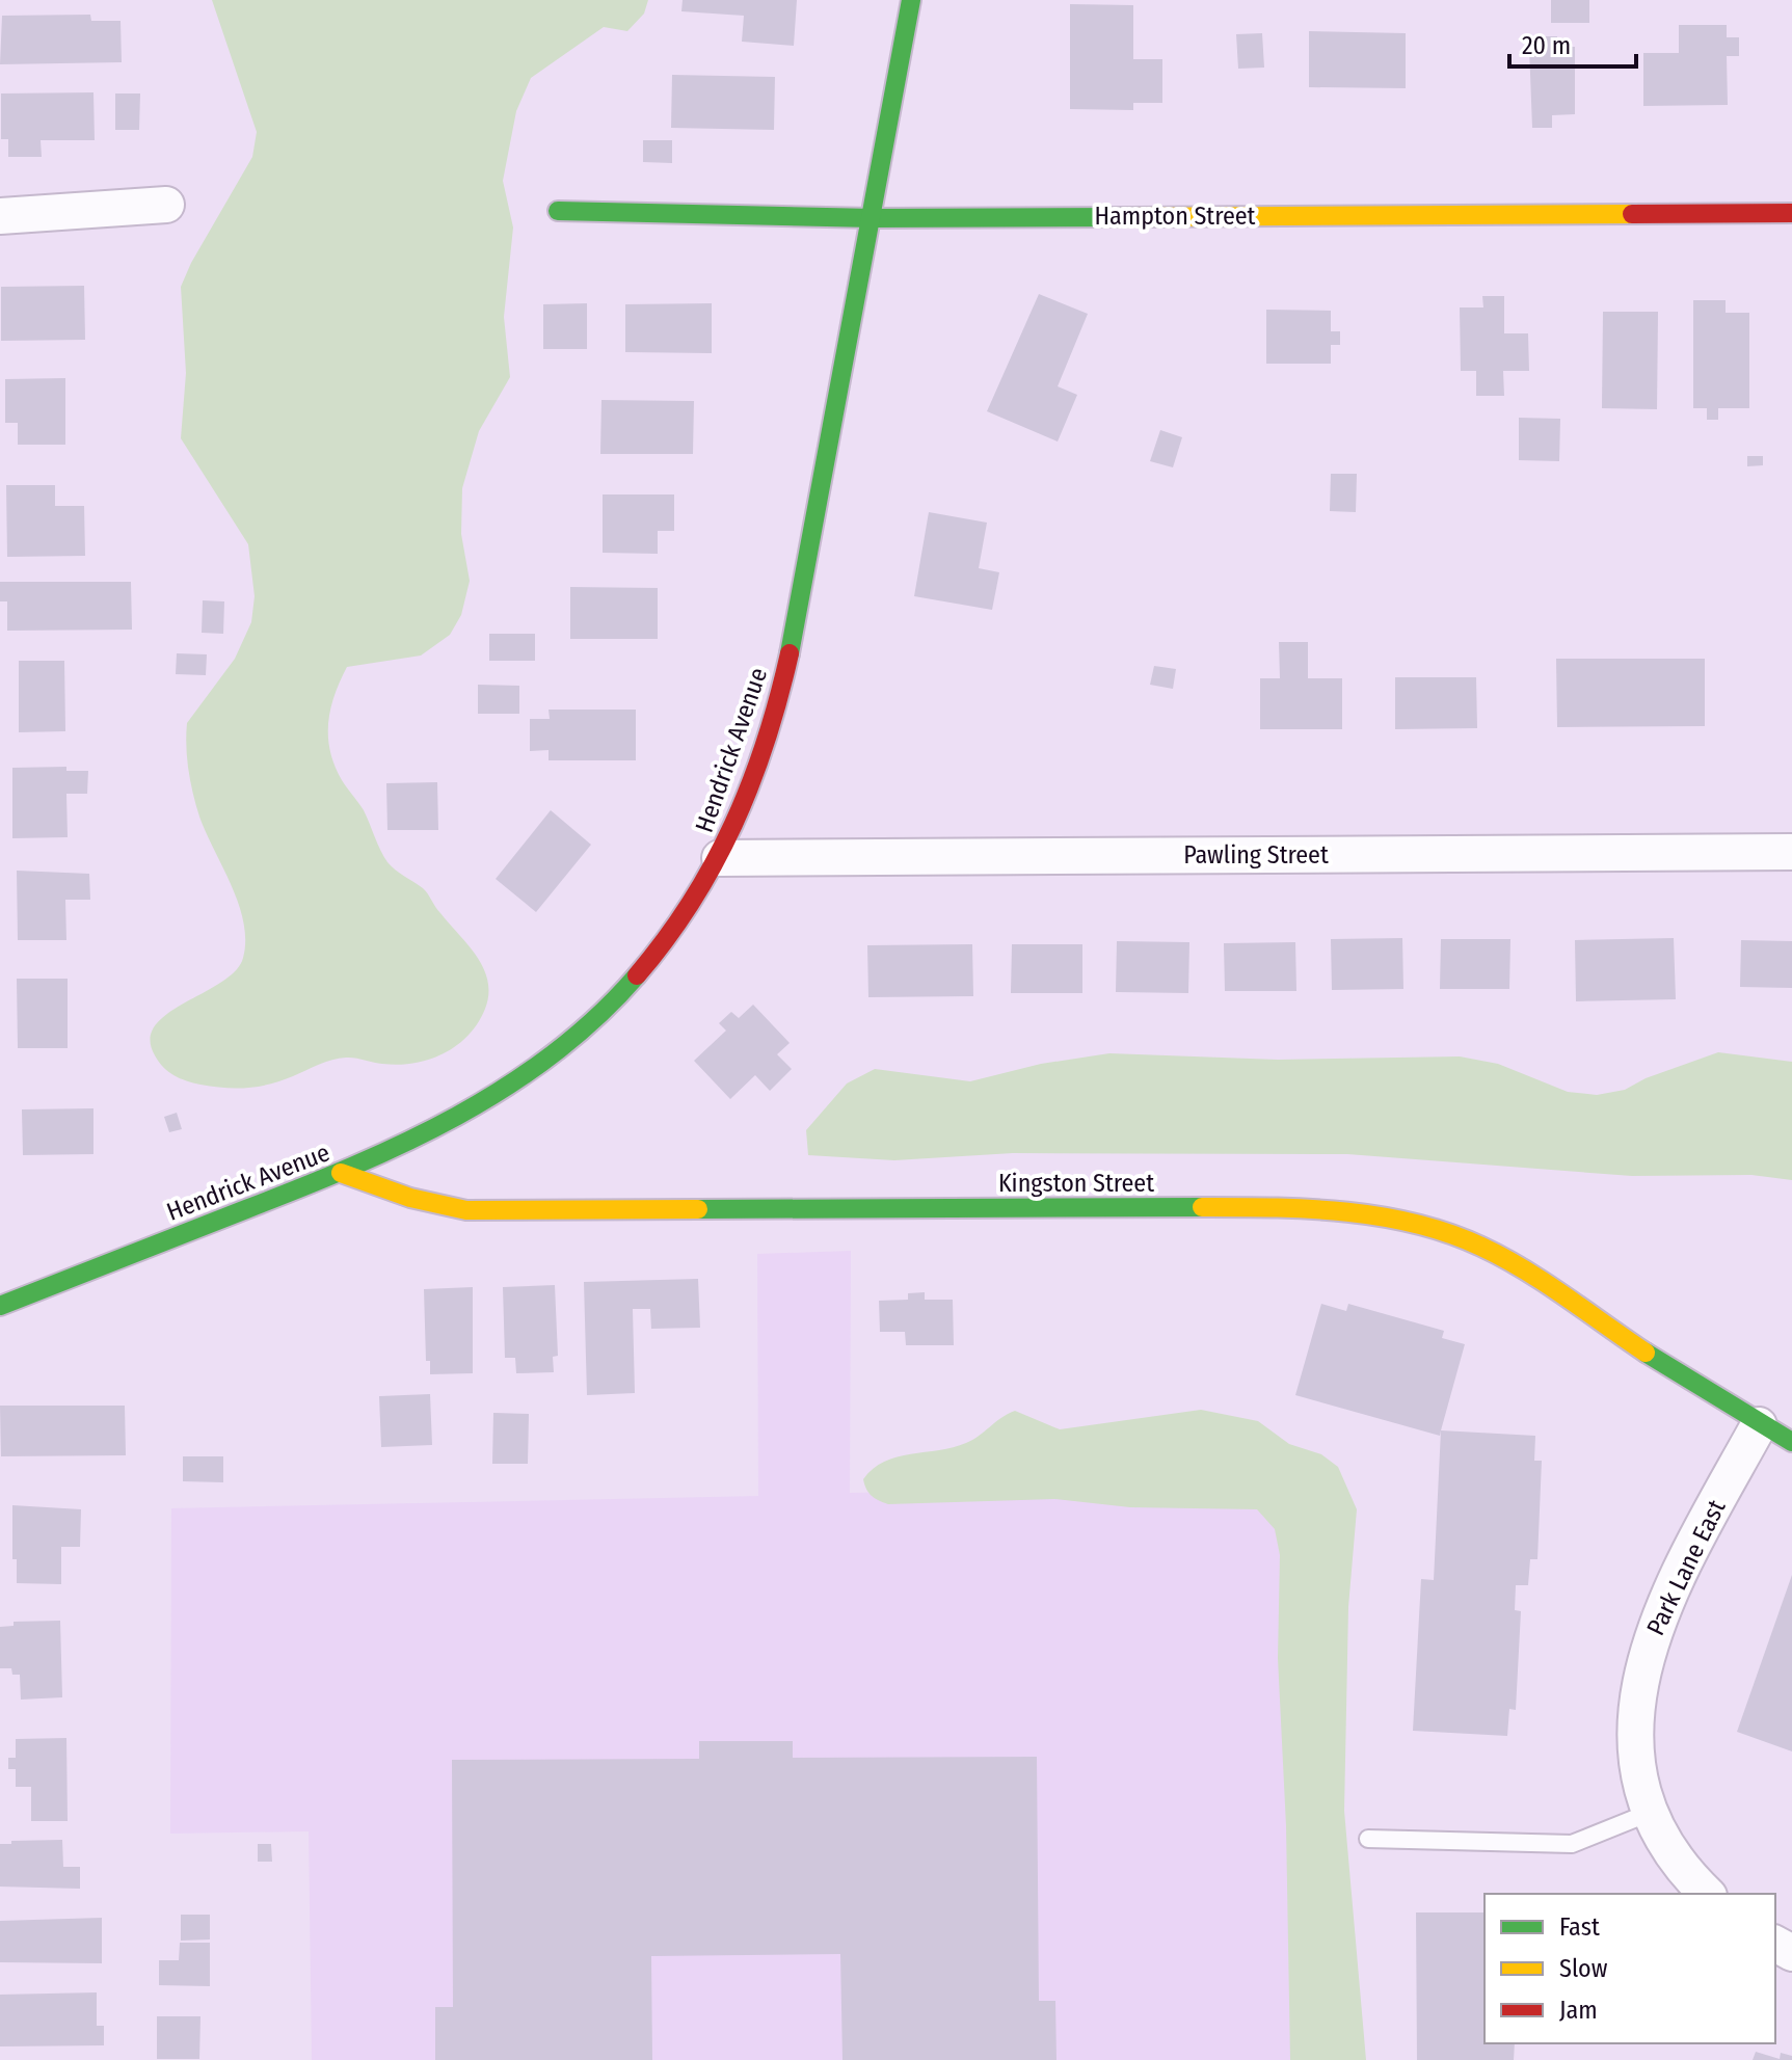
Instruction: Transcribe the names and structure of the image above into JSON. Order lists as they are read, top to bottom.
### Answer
{
  "streets": {
    "street": [
      "Hampton Street",
      "Hendrick Avenue",
      "Pawling Street",
      "Kingston Street",
      "Park Lane East"
    ]
  },
  "crossings": [
    ["Hampton Street", "Hendrick Avenue"],
    ["Hendrick Avenue", "Pawling Street"],
    ["Hendrick Avenue", "Kingston Street"],
    ["Kingston Street", "Park Lane East"]
  ],
  "legend": ["Fast", "Slow", "Jam"],
  "scale_bar": "20 m"
}
